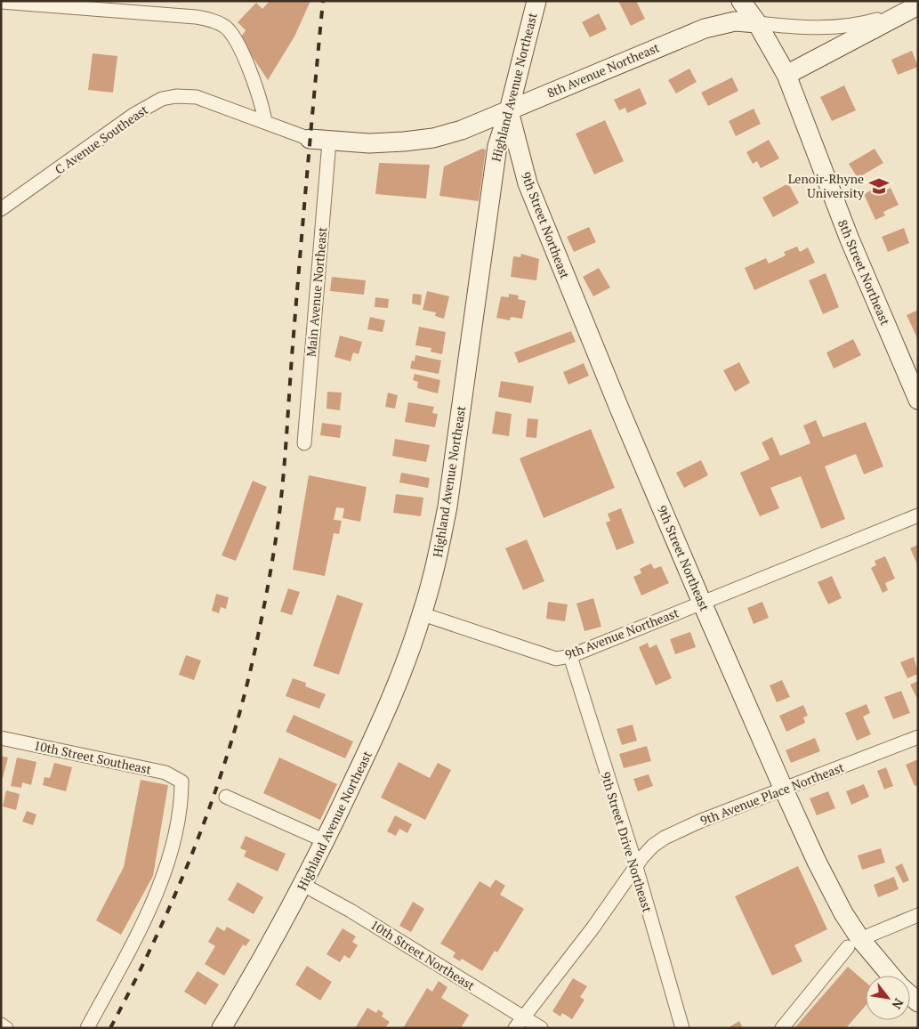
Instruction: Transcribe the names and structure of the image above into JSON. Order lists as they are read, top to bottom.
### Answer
{
  "streets": {
    "main road": [
      "8th Avenue Northeast",
      "Highland Avenue Northeast",
      "9th Street Northeast",
      "8th Street Northeast"
    ],
    "street": [
      "C Avenue Southeast",
      "Main Avenue Northeast",
      "9th Avenue Northeast",
      "10th Street Southeast",
      "9th Avenue Place Northeast",
      "9th Street Drive Northeast",
      "10th Street Northeast"
    ]
  },
  "crossings": [
    ["8th Avenue Northeast", "Highland Avenue Northeast"],
    ["8th Avenue Northeast", "C Avenue Southeast"],
    ["8th Avenue Northeast", "9th Street Northeast"],
    ["8th Avenue Northeast", "8th Street Northeast"],
    ["8th Avenue Northeast", "Main Avenue Northeast"],
    ["Highland Avenue Northeast", "9th Street Northeast"],
    ["Highland Avenue Northeast", "9th Avenue Northeast"],
    ["Highland Avenue Northeast", "10th Street Northeast"],
    ["9th Street Northeast", "9th Avenue Northeast"],
    ["9th Street Northeast", "9th Avenue Place Northeast"],
    ["9th Avenue Northeast", "9th Street Drive Northeast"],
    ["9th Avenue Place Northeast", "9th Street Drive Northeast"]
  ],
  "places": {
    "school or university": ["Lenoir-Rhyne University"]
  },
  "north": "bottom right"
}
